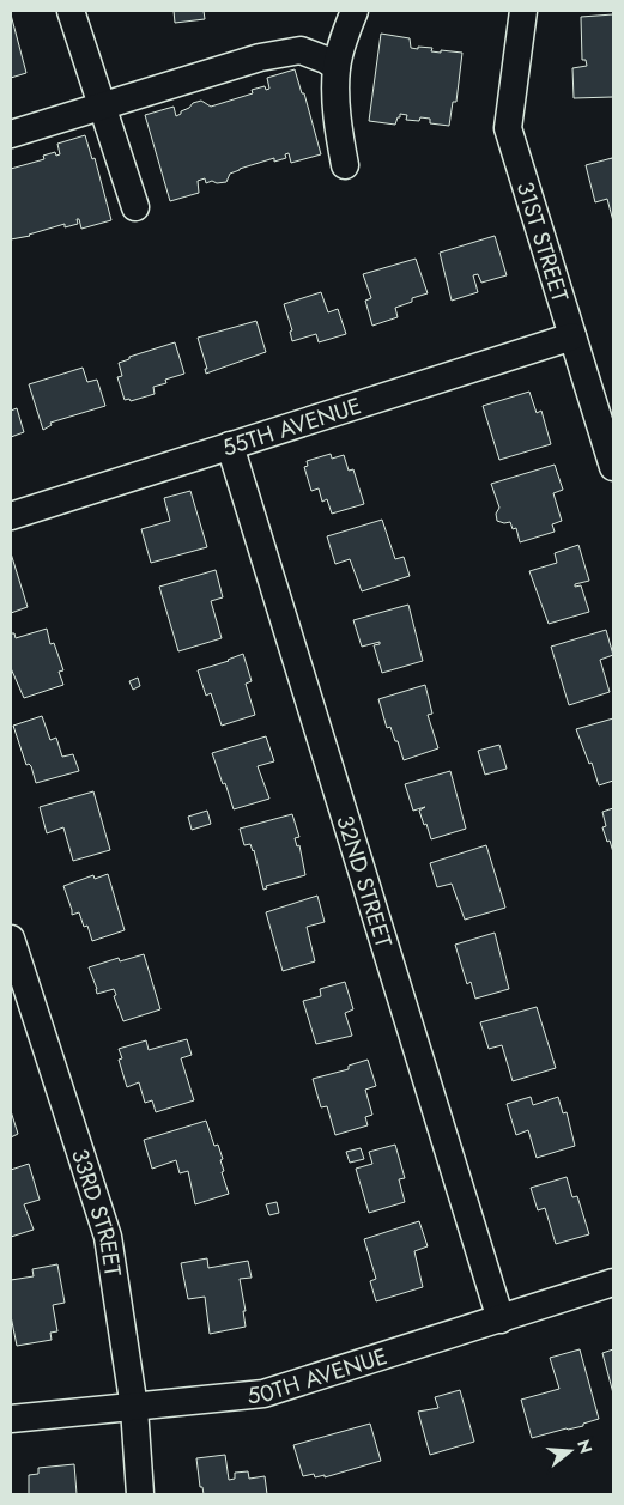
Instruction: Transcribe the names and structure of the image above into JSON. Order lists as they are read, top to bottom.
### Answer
{
  "streets": {
    "street": [
      "31ST STREET",
      "55TH AVENUE",
      "32ND STREET",
      "33RD STREET",
      "50TH AVENUE"
    ]
  },
  "crossings": [
    ["31ST STREET", "55TH AVENUE"],
    ["55TH AVENUE", "32ND STREET"],
    ["32ND STREET", "50TH AVENUE"],
    ["33RD STREET", "50TH AVENUE"]
  ],
  "north": "right"
}
